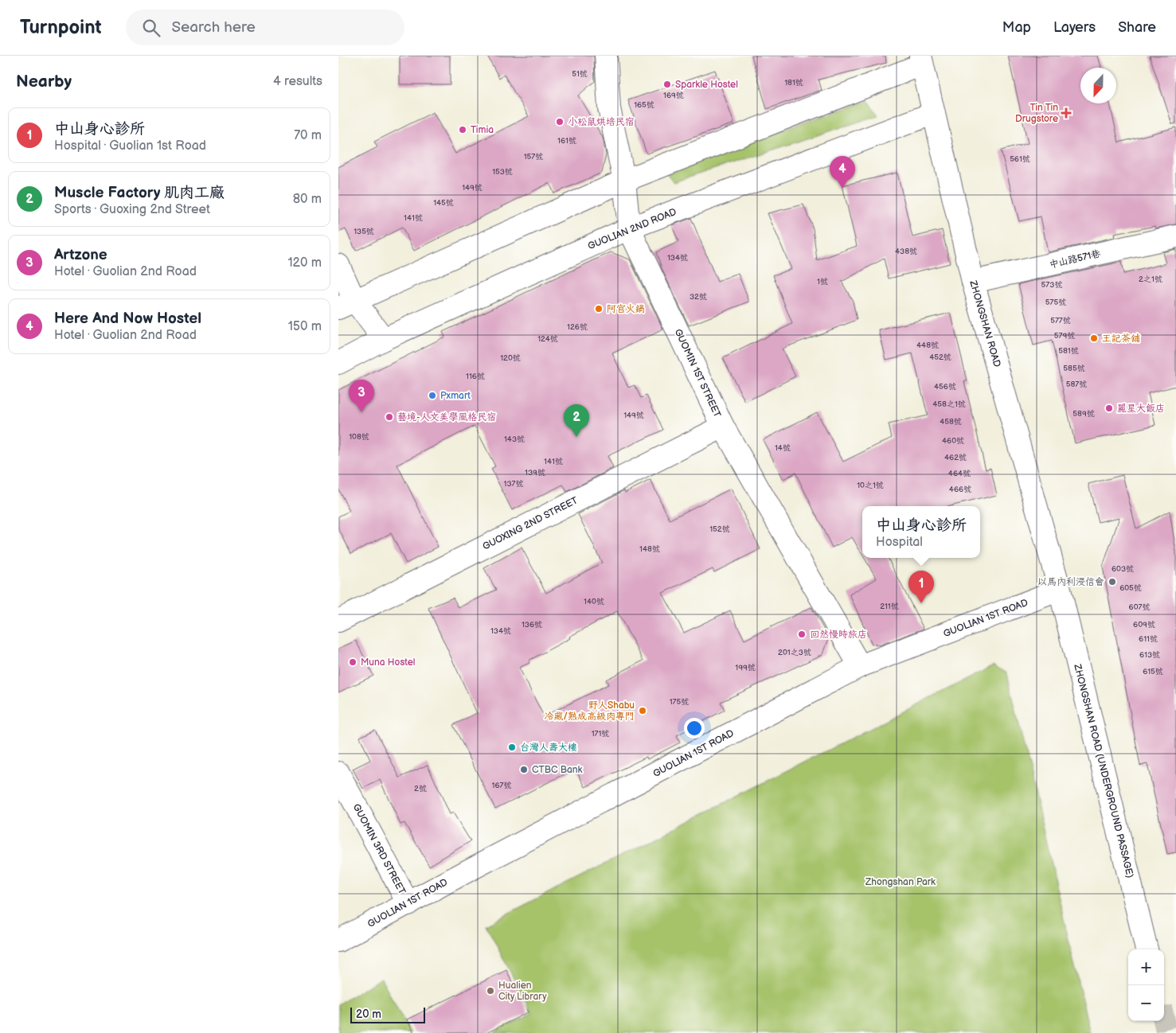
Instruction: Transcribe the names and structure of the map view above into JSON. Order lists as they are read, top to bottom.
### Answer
{
  "streets": {
    "street": [
      "GUOLIAN 2ND ROAD",
      "中山路571巷",
      "ZHONGSHAN ROAD",
      "GUOMIN 1ST STREET",
      "GUOXING 2ND STREET",
      "GUOLIAN 1ST ROAD",
      "ZHONGSHAN ROAD (UNDERGROUND PASSAGE)",
      "GUOMIN 3RD STREET"
    ]
  },
  "crossings": [
    ["GUOLIAN 2ND ROAD", "ZHONGSHAN ROAD"],
    ["GUOLIAN 2ND ROAD", "GUOMIN 1ST STREET"],
    ["中山路571巷", "ZHONGSHAN ROAD"],
    ["ZHONGSHAN ROAD", "GUOLIAN 1ST ROAD"],
    ["ZHONGSHAN ROAD", "ZHONGSHAN ROAD (UNDERGROUND PASSAGE)"],
    ["GUOMIN 1ST STREET", "GUOXING 2ND STREET"],
    ["GUOMIN 1ST STREET", "GUOLIAN 1ST ROAD"],
    ["GUOLIAN 1ST ROAD", "ZHONGSHAN ROAD (UNDERGROUND PASSAGE)"],
    ["GUOLIAN 1ST ROAD", "GUOMIN 3RD STREET"]
  ],
  "parks": ["Zhongshan Park"],
  "places": {
    "other": [
      "Sparkle Hostel",
      "小松鼠烘培民宿",
      "Timia",
      "阿官火鍋",
      "王記茶舖",
      "Pxmart",
      "麗星大飯店",
      "藝境-人文美學風格民宿",
      "以馬內利浸信會",
      "回然慢時旅店",
      "Muna Hostel",
      "野人Shabu 冷藏/熟成高級肉專門",
      "台灣人壽大樓",
      "CTBC Bank",
      "Hualien City Library"
    ],
    "health": ["Tin Tin Drugstore"]
  },
  "house_numbers": [
    "51號",
    "181號",
    "169號",
    "165號",
    "161號",
    "157號",
    "561號",
    "153號",
    "149號",
    "145號",
    "141號",
    "135號",
    "438號",
    "134號",
    "2之1號",
    "1號",
    "573號",
    "32號",
    "575號",
    "577號",
    "126號",
    "579號",
    "124號",
    "448號",
    "581號",
    "452號",
    "120號",
    "585號",
    "116號",
    "587號",
    "456號",
    "458之1號",
    "589號",
    "149號",
    "458號",
    "108號",
    "143號",
    "460號",
    "14號",
    "462號",
    "141號",
    "139號",
    "464號",
    "137號",
    "10之1號",
    "466號",
    "152號",
    "148號",
    "603號",
    "605號",
    "140號",
    "211號",
    "607號",
    "136號",
    "609號",
    "134號",
    "611號",
    "201之3號",
    "613號",
    "199號",
    "615號",
    "175號",
    "171號",
    "167號",
    "2號"
  ],
  "scale_bar": "20 m",
  "north": "bottom",
  "page": {
    "header": "Turnpoint",
    "search": "Search here",
    "nav": ["Map", "Layers", "Share"],
    "heading": ["Nearby", "4 results"],
    "list": [
      {
        "mark": "1",
        "name": "中山身心診所",
        "note": "Hospital · Guolian 1st Road",
        "value": "70 m"
      },
      {
        "mark": "2",
        "name": "Muscle Factory 肌肉工廠",
        "note": "Sports · Guoxing 2nd Street",
        "value": "80 m"
      },
      {
        "mark": "3",
        "name": "Artzone",
        "note": "Hotel · Guolian 2nd Road",
        "value": "120 m"
      },
      {
        "mark": "4",
        "name": "Here And Now Hostel",
        "note": "Hotel · Guolian 2nd Road",
        "value": "150 m"
      }
    ],
    "pins": [
      "4",
      "3",
      "2",
      "1"
    ],
    "popup": ["中山身心診所", "Hospital"],
    "map_buttons": ["+", "−"],
    "scale": "20 m"
  }
}
